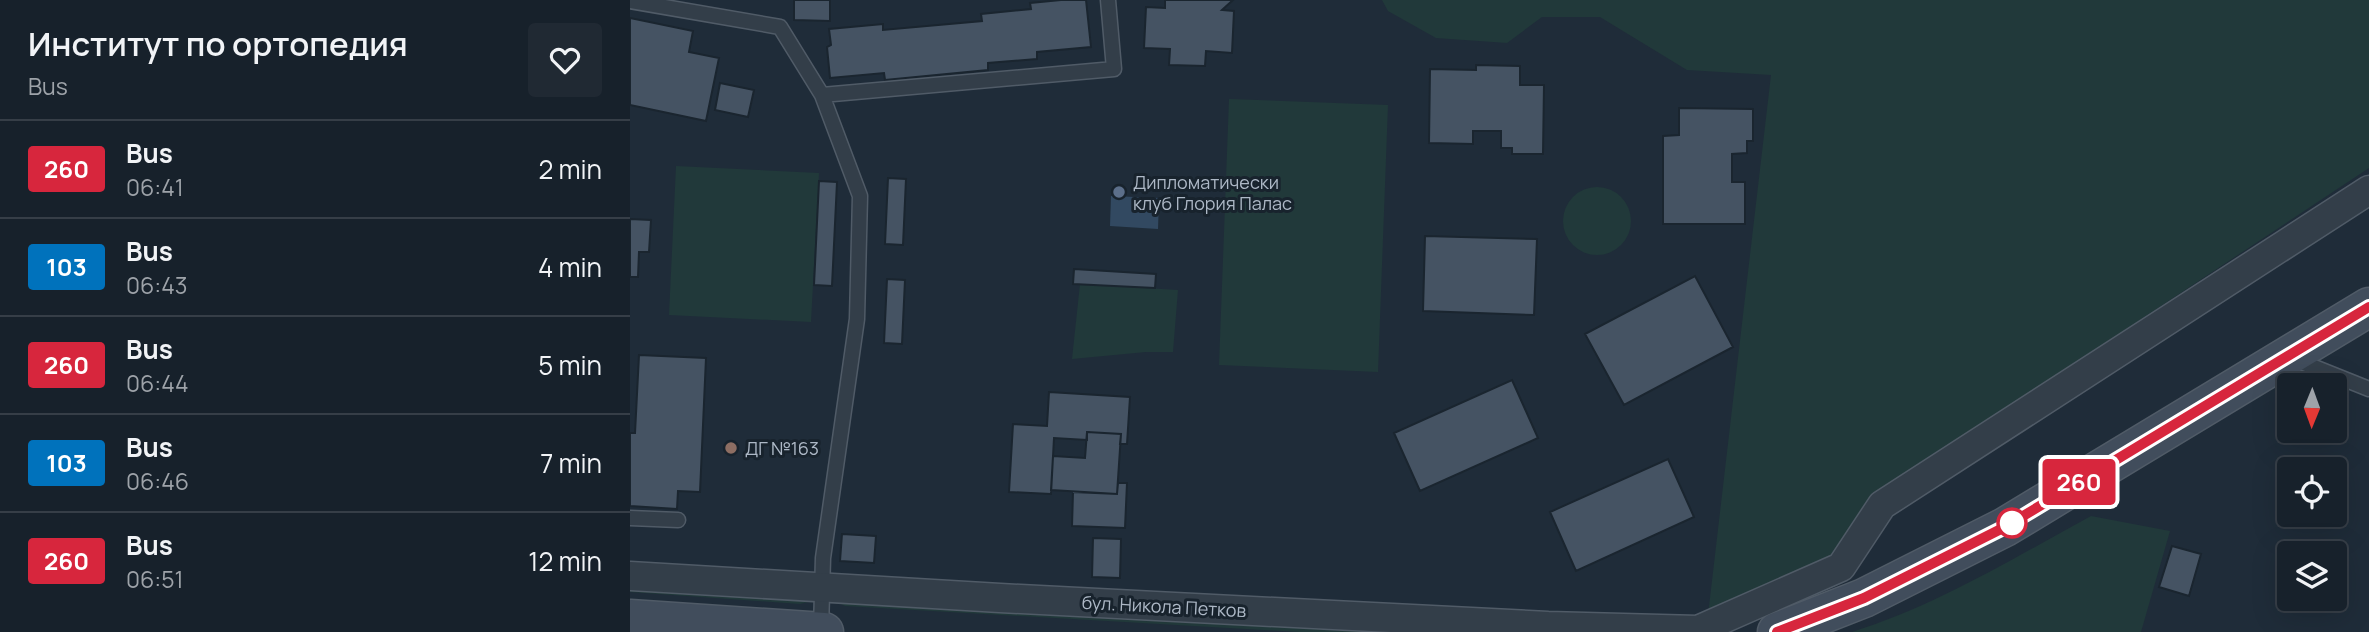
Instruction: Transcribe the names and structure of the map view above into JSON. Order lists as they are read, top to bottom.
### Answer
{
  "streets": {
    "street": ["бул. Никола Петков"]
  },
  "places": ["Дипломатически клуб Глория Палас", "ДГ №163"],
  "lines": ["bus line 260"],
  "north": "bottom",
  "page": {
    "heading": ["Институт по ортопедия", "Bus"],
    "on_map": "260",
    "list": [
      {
        "mark": "260",
        "name": "Bus",
        "note": "06:41",
        "value": "2 min"
      },
      {
        "mark": "103",
        "name": "Bus",
        "note": "06:43",
        "value": "4 min"
      },
      {
        "mark": "260",
        "name": "Bus",
        "note": "06:44",
        "value": "5 min"
      },
      {
        "mark": "103",
        "name": "Bus",
        "note": "06:46",
        "value": "7 min"
      },
      {
        "mark": "260",
        "name": "Bus",
        "note": "06:51",
        "value": "12 min"
      }
    ]
  }
}
